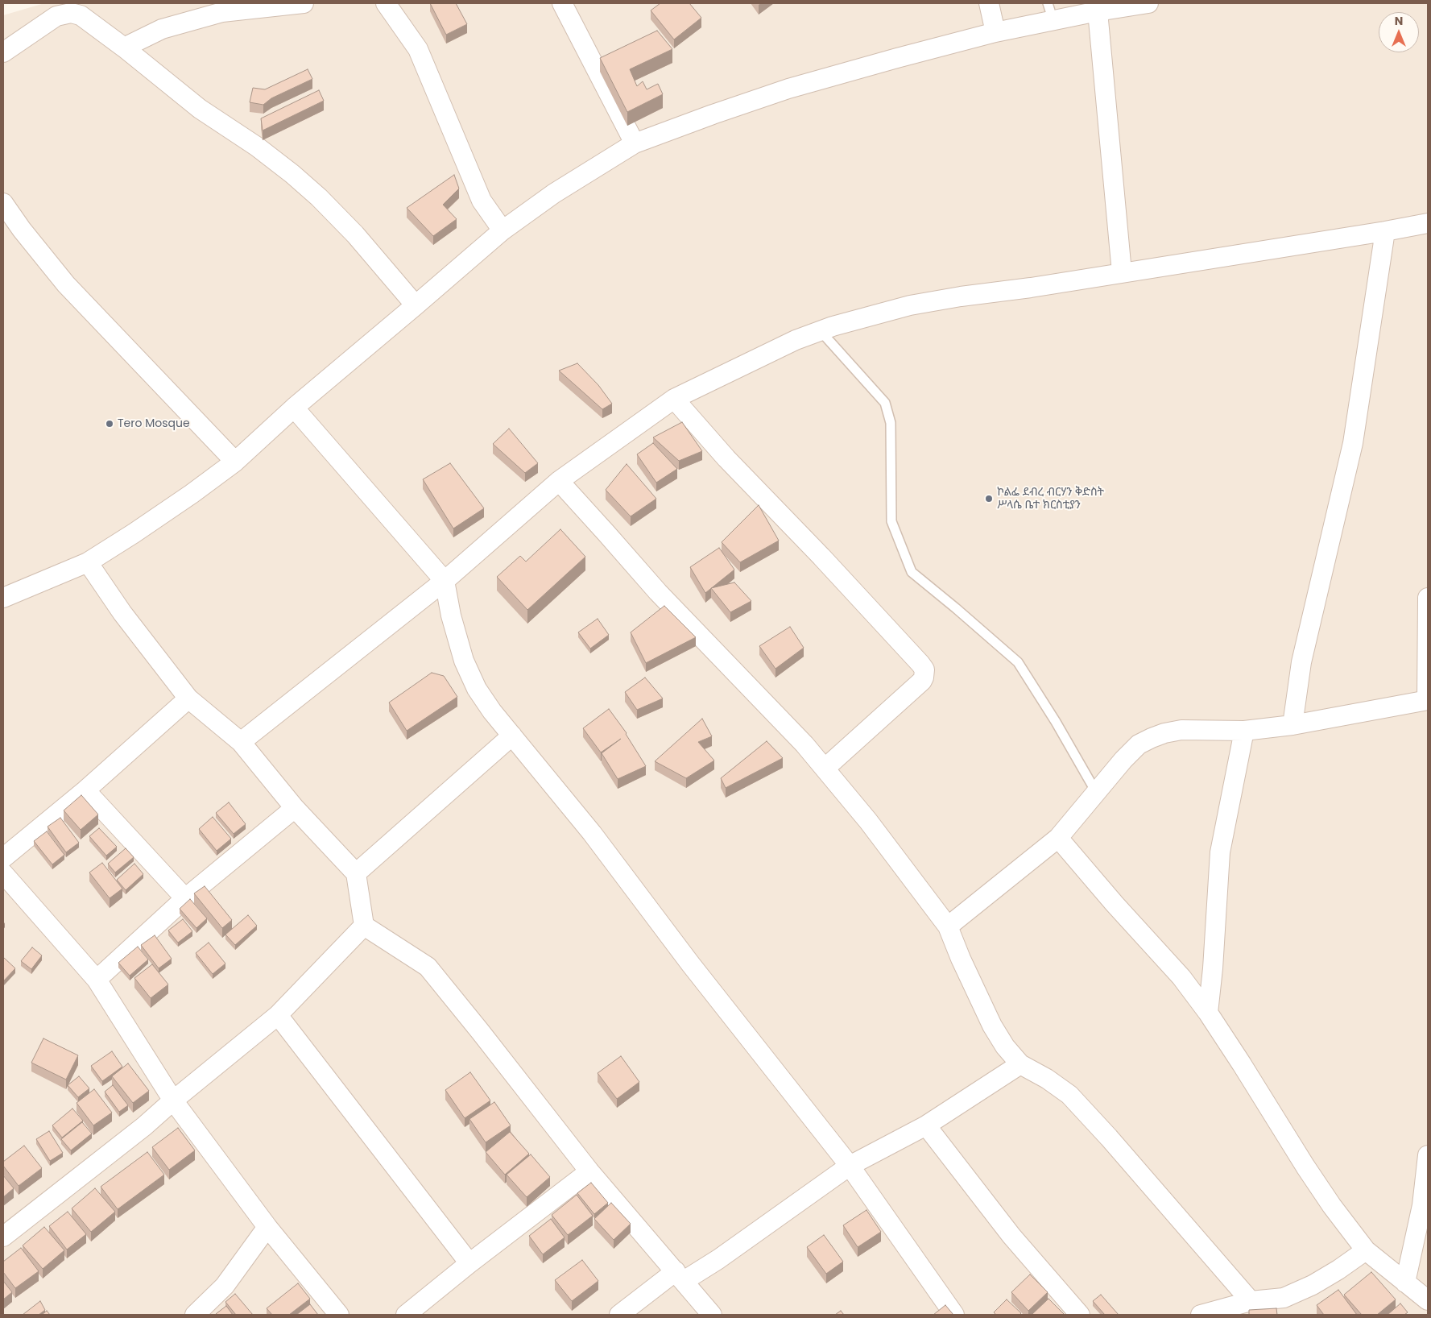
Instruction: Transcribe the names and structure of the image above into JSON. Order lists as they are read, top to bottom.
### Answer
{
  "places": ["Tero Mosque", "ኮልፌ ደብረ ብርሃን ቅድስት ሥላሴ ቤተ ክርስቲያን"],
  "north": "top"
}
